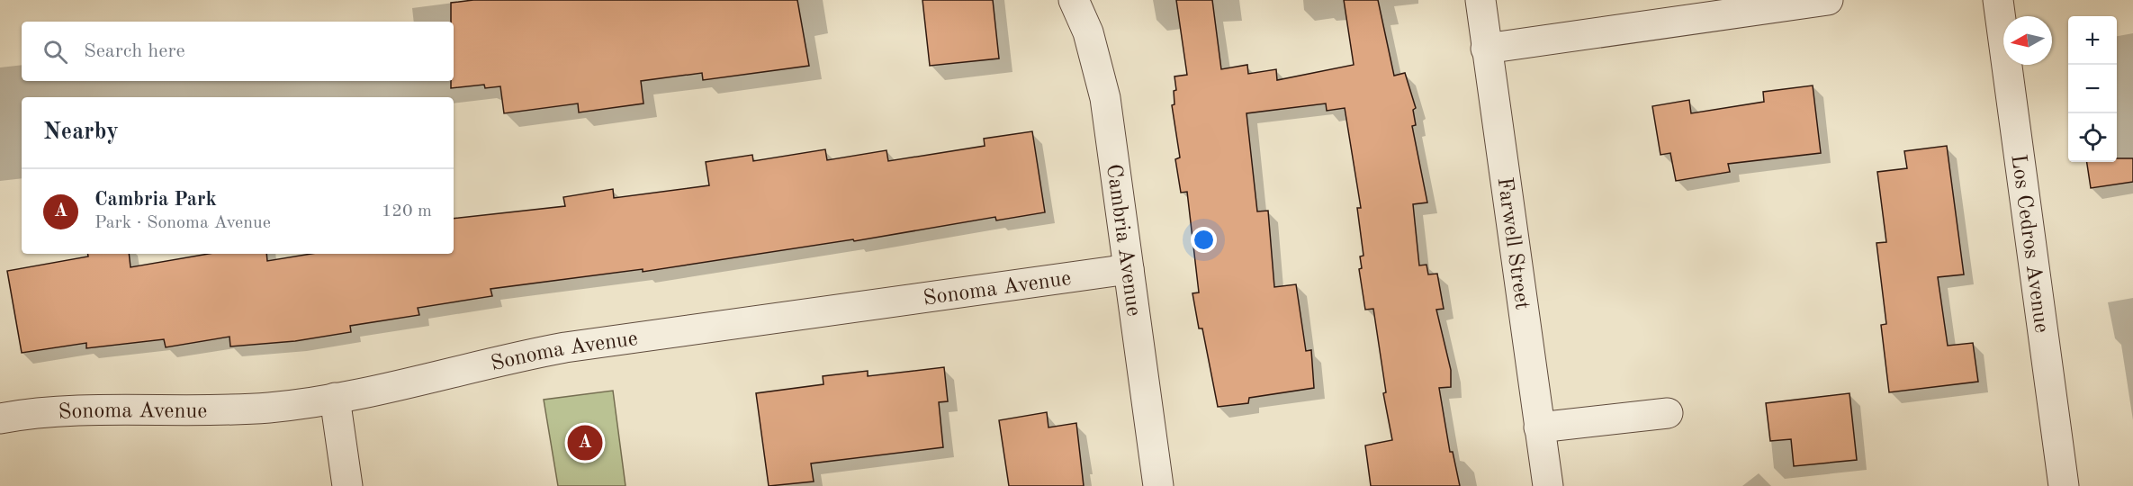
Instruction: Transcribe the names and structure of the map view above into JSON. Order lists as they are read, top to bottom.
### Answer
{
  "streets": {
    "street": [
      "Cambria Avenue",
      "Farwell Street",
      "Los Cedros Avenue",
      "Sonoma Avenue"
    ]
  },
  "crossings": [
    ["Cambria Avenue", "Sonoma Avenue"]
  ],
  "north": "left",
  "page": {
    "map_buttons": ["+", "−"],
    "search": "Search here",
    "heading": "Nearby",
    "list": [
      {
        "mark": "A",
        "name": "Cambria Park",
        "note": "Park · Sonoma Avenue",
        "value": "120 m"
      }
    ],
    "pins": "A"
  }
}
